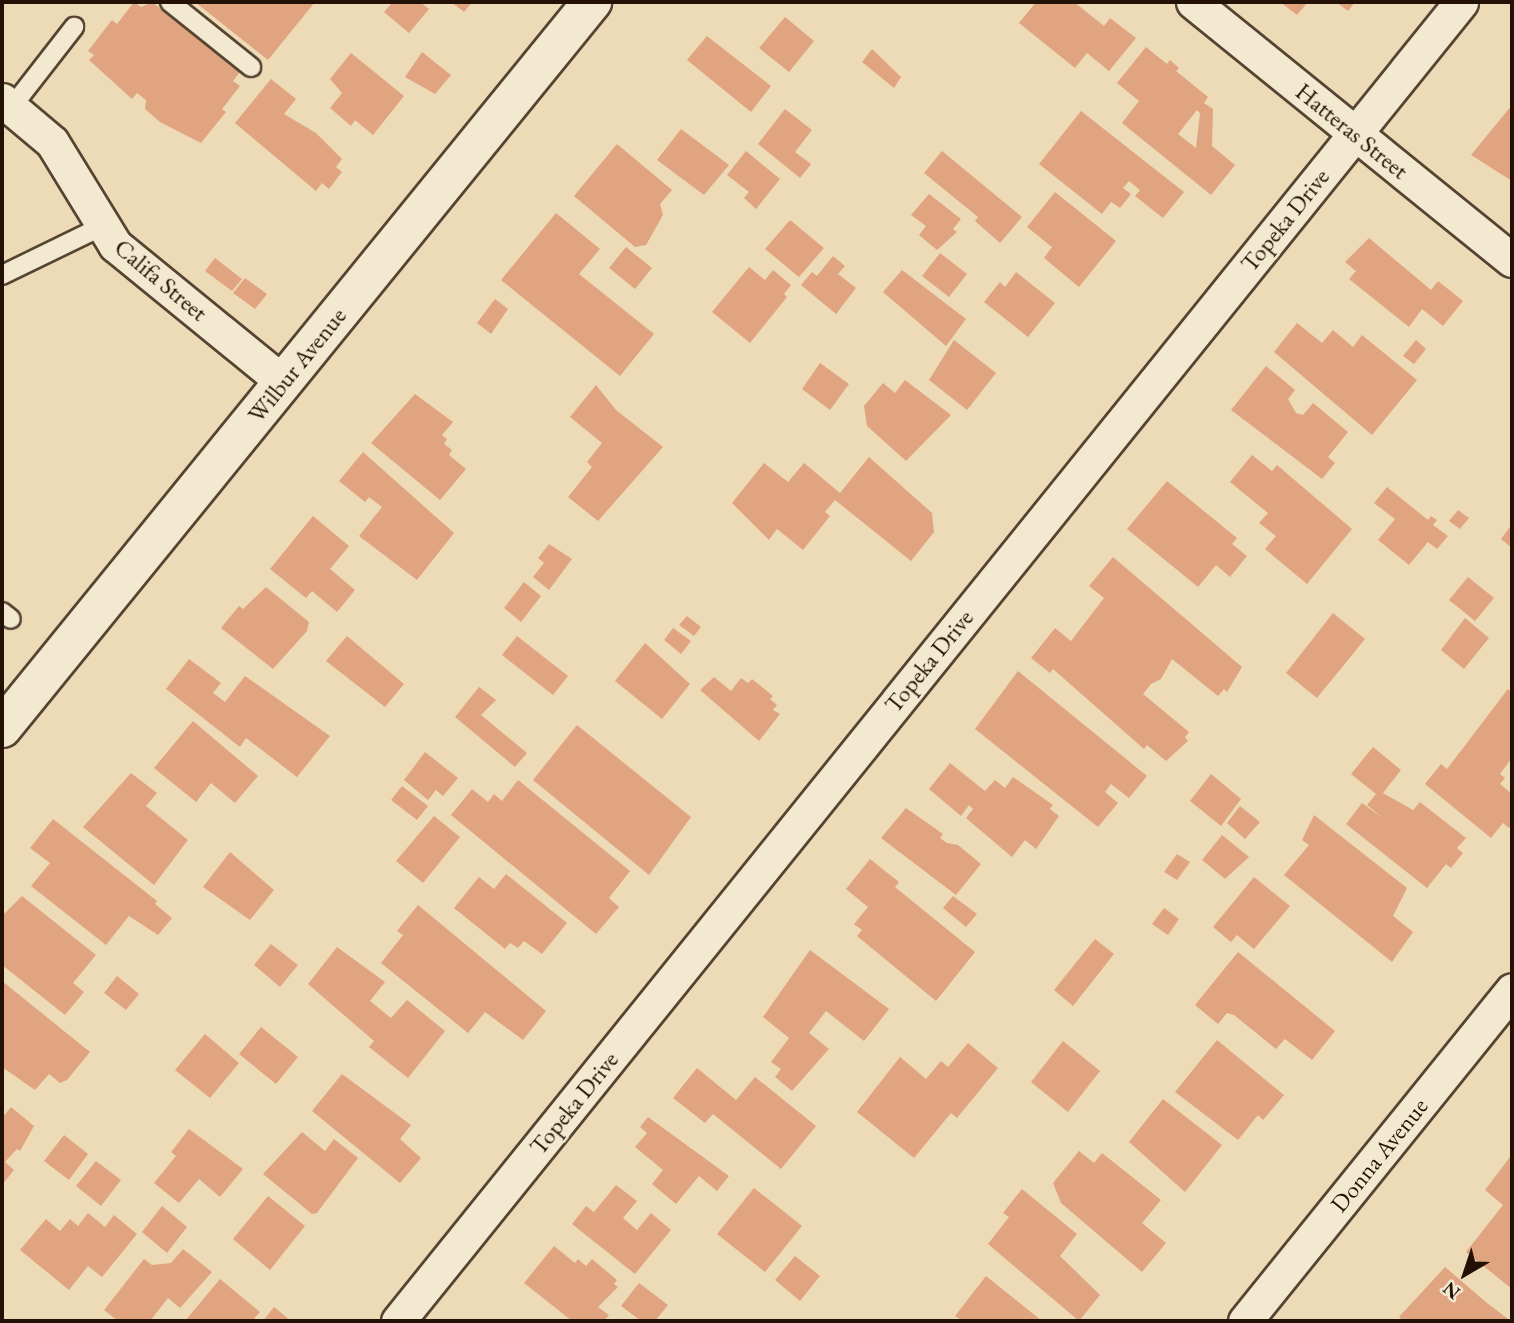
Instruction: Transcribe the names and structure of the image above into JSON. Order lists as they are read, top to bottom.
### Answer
{
  "streets": {
    "main road": ["Wilbur Avenue"],
    "street": [
      "Hatteras Street",
      "Topeka Drive",
      "Califa Street",
      "Donna Avenue"
    ]
  },
  "crossings": [
    ["Hatteras Street", "Topeka Drive"],
    ["Califa Street", "Wilbur Avenue"]
  ],
  "north": "bottom left"
}
